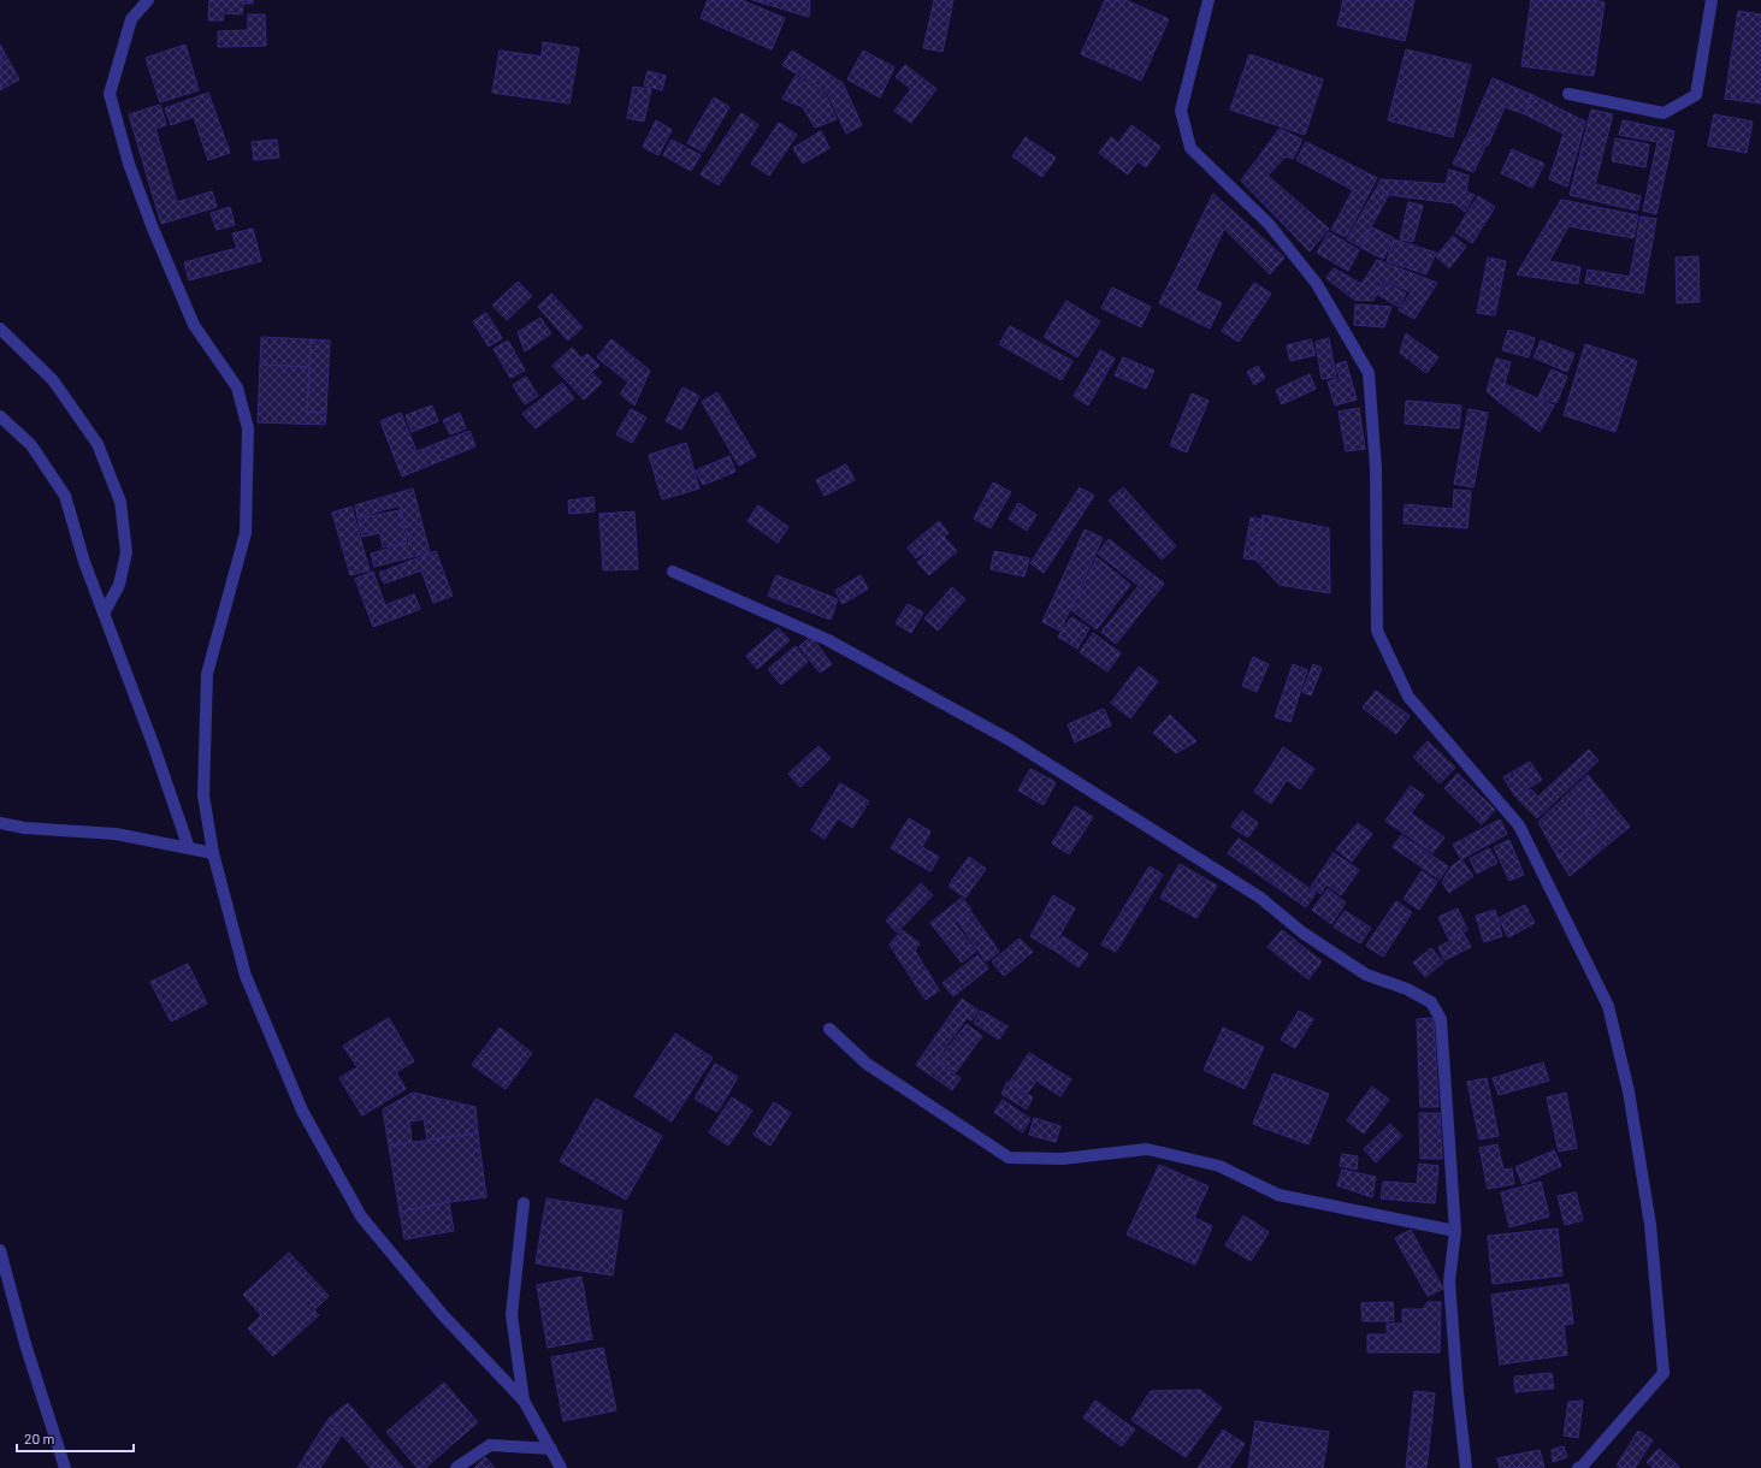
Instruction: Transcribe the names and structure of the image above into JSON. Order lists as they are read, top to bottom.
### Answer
{
  "scale_bar": "20 m"
}
